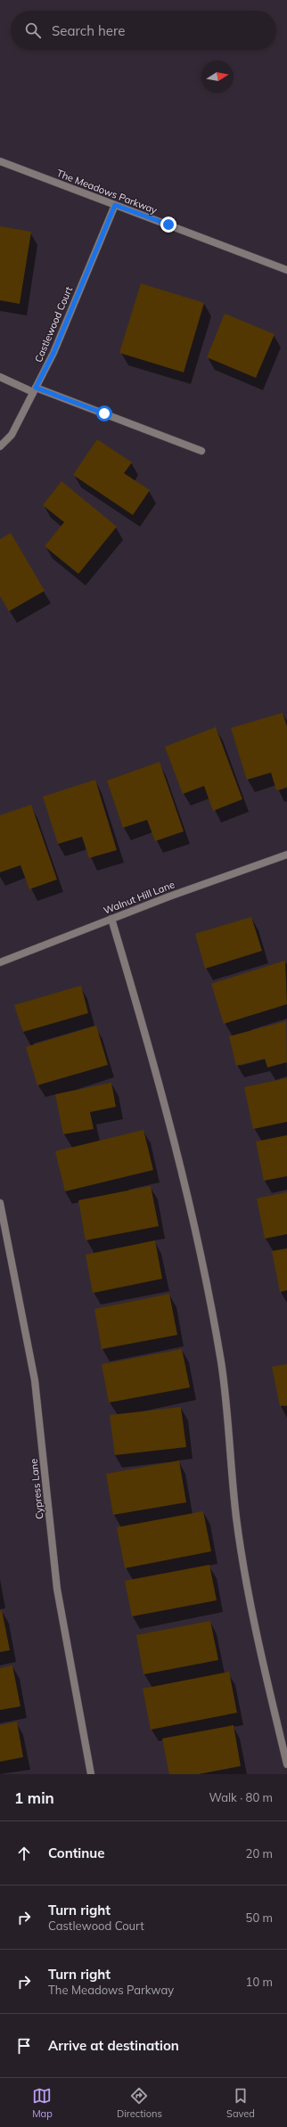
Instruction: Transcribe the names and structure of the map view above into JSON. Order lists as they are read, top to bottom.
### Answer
{
  "streets": {
    "street": [
      "The Meadows Parkway",
      "Castlewood Court",
      "Walnut Hill Lane",
      "Cypress Lane"
    ]
  },
  "crossings": [
    ["The Meadows Parkway", "Castlewood Court"]
  ],
  "north": "right",
  "page": {
    "search": "Search here",
    "heading": ["1 min", "Walk · 80 m"],
    "list": [
      ["Continue", "20 m"],
      ["Turn right", "Castlewood Court", "50 m"],
      ["Turn right", "The Meadows Parkway", "10 m"],
      "Arrive at destination"
    ],
    "nav": ["Map", "Directions", "Saved"]
  }
}
